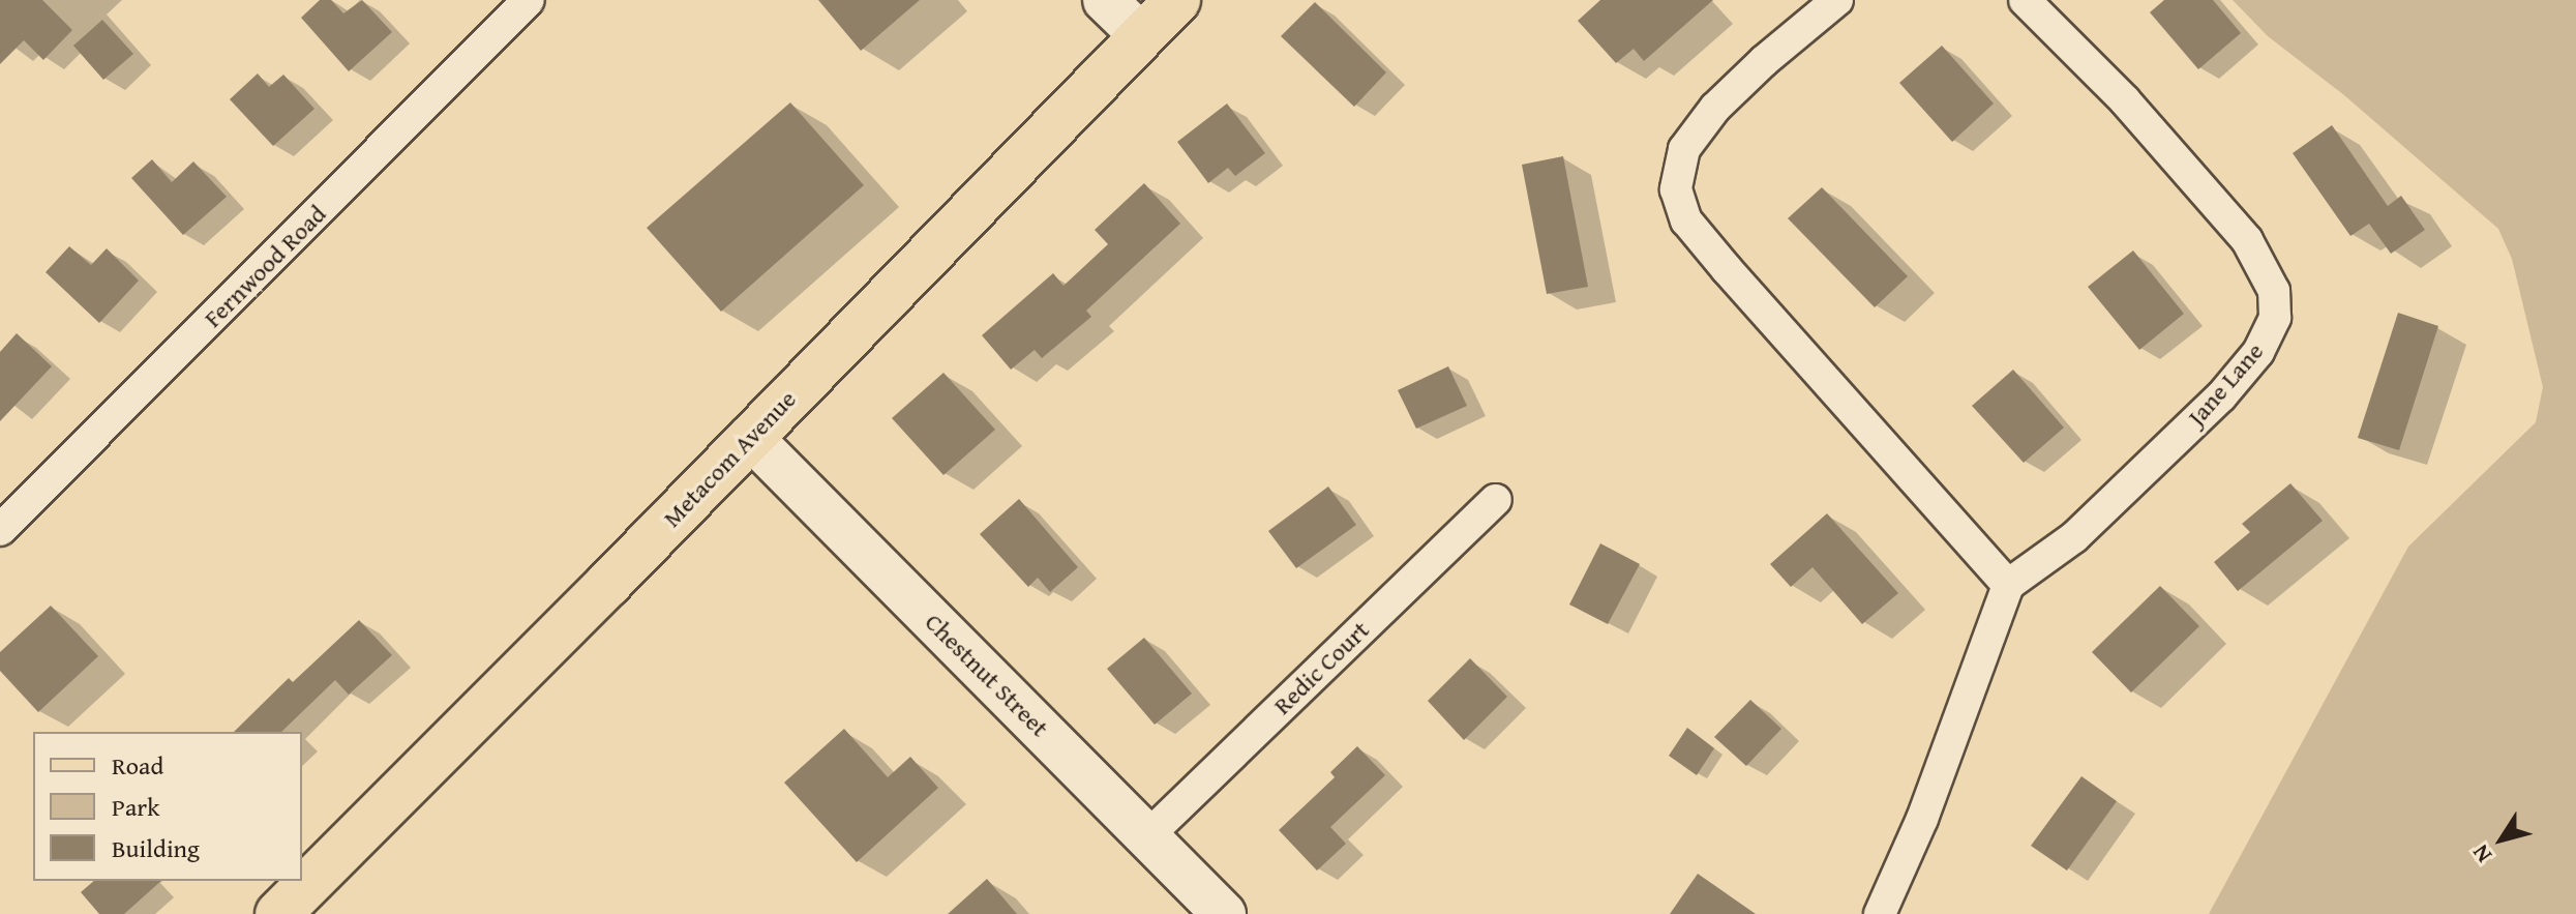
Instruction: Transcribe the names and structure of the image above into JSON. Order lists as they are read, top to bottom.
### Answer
{
  "streets": {
    "main road": ["Metacom Avenue"],
    "street": [
      "Fernwood Road",
      "Jane Lane",
      "Redic Court",
      "Chestnut Street"
    ]
  },
  "crossings": [
    ["Metacom Avenue", "Chestnut Street"],
    ["Redic Court", "Chestnut Street"]
  ],
  "legend": ["Road", "Park", "Building"],
  "north": "bottom left"
}
